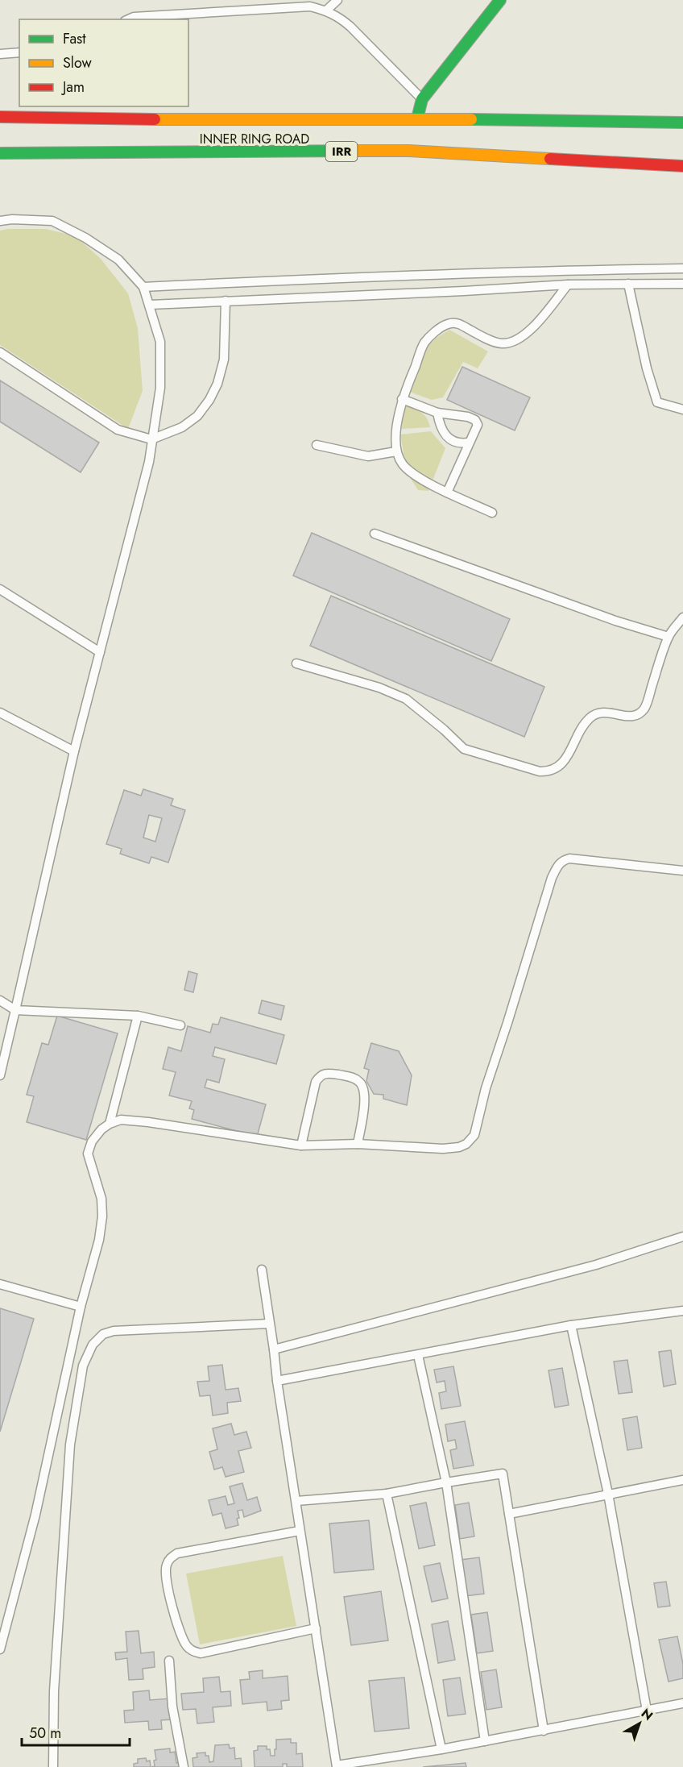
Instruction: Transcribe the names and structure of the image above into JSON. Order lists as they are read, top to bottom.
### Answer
{
  "streets": {
    "main road": ["INNER RING ROAD", "IRR"]
  },
  "legend": ["Fast", "Slow", "Jam"],
  "scale_bar": "50 m",
  "north": "top right"
}
